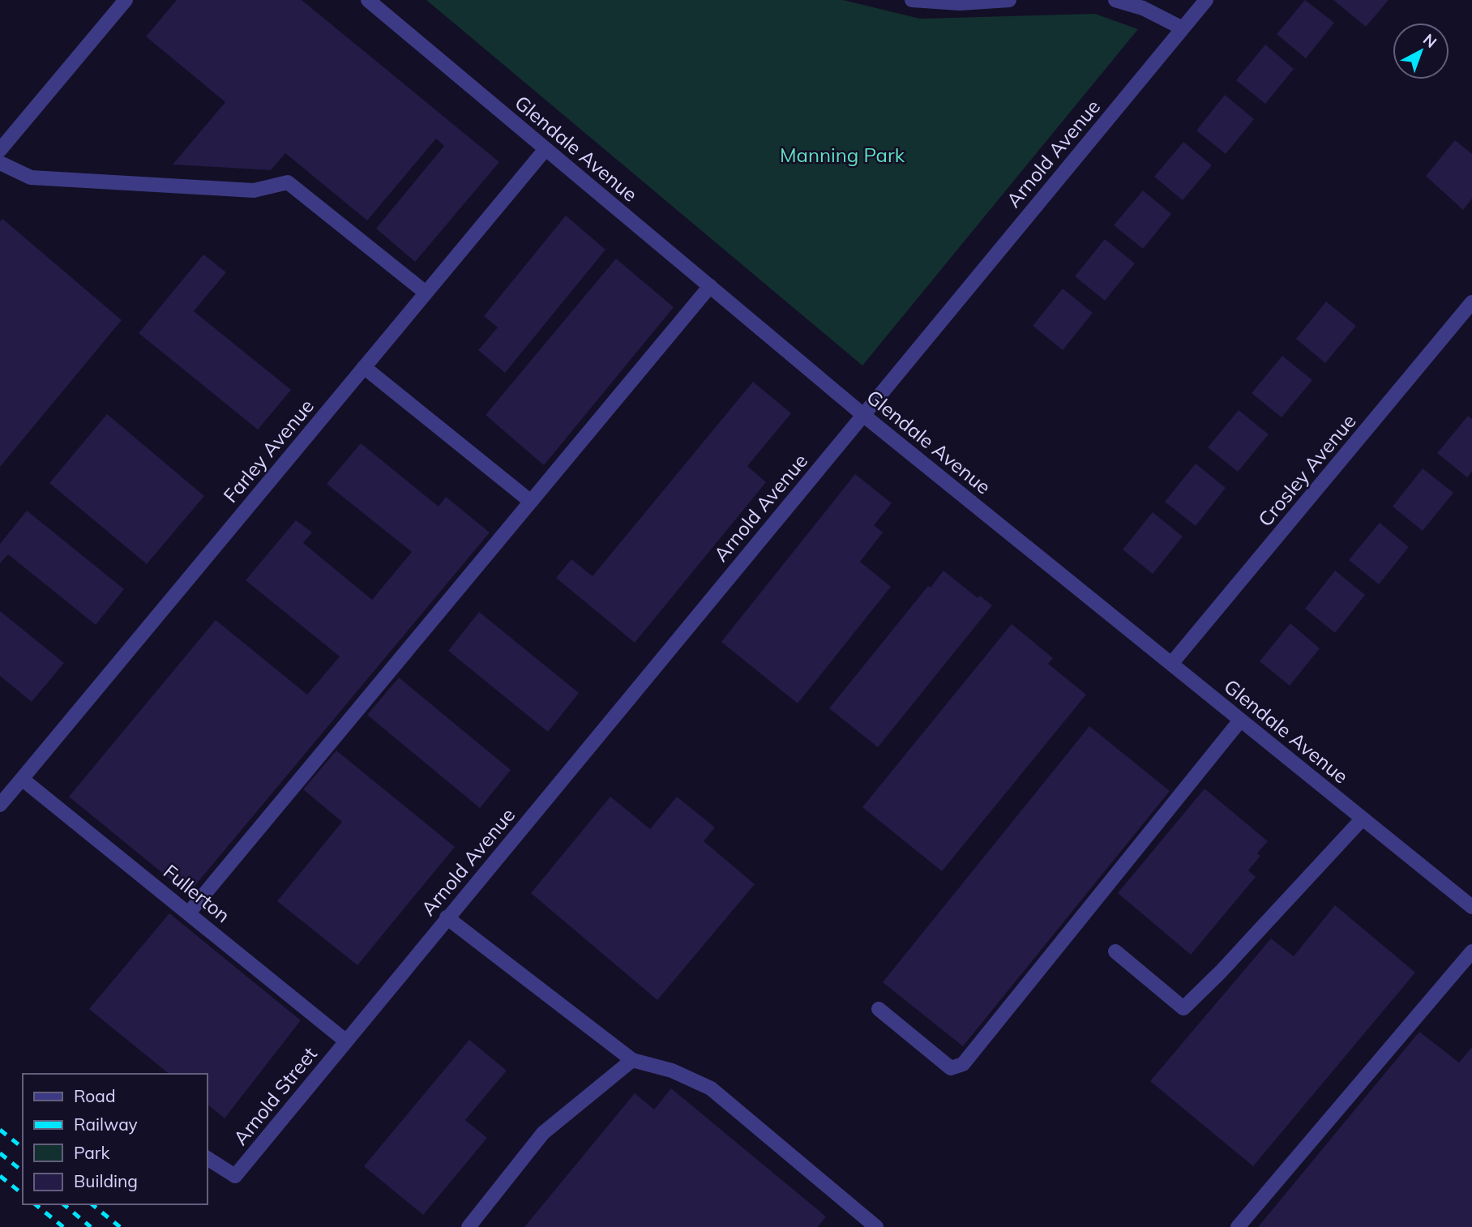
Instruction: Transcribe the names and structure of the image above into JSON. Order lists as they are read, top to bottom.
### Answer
{
  "streets": {
    "street": [
      "Glendale Avenue",
      "Arnold Avenue",
      "Farley Avenue",
      "Crosley Avenue",
      "Fullerton",
      "Arnold Street"
    ]
  },
  "crossings": [
    ["Glendale Avenue", "Arnold Avenue"],
    ["Glendale Avenue", "Farley Avenue"],
    ["Glendale Avenue", "Crosley Avenue"],
    ["Arnold Avenue", "Fullerton"],
    ["Arnold Avenue", "Arnold Street"],
    ["Farley Avenue", "Fullerton"],
    ["Fullerton", "Arnold Street"]
  ],
  "parks": ["Manning Park"],
  "legend": [
    "Road",
    "Railway",
    "Park",
    "Building"
  ],
  "north": "top right"
}
